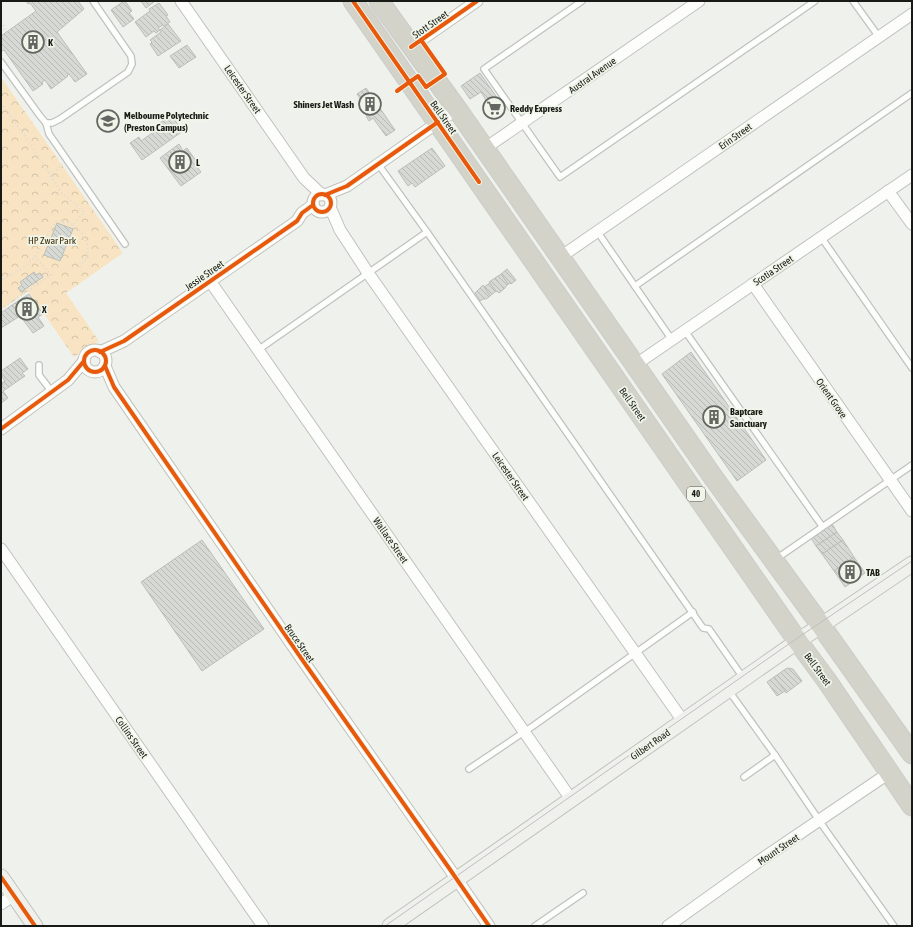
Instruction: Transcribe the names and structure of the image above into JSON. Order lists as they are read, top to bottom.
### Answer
{
  "streets": {
    "highway": ["Bell Street", "40"],
    "street": [
      "Stott Street",
      "Austral Avenue",
      "Leicester Street",
      "Erin Street",
      "Scotia Street",
      "Jessie Street",
      "Orient Grove",
      "Wallace Street",
      "Bruce Street",
      "Collins Street",
      "Gilbert Road",
      "Mount Street"
    ]
  },
  "crossings": [
    ["Stott Street", "Bell Street"],
    ["Austral Avenue", "Bell Street"],
    ["Leicester Street", "Jessie Street"],
    ["Leicester Street", "Gilbert Road"],
    ["Bell Street", "Erin Street"],
    ["Bell Street", "Scotia Street"],
    ["Bell Street", "Jessie Street"],
    ["Bell Street", "Gilbert Road"],
    ["Bell Street", "Mount Street"],
    ["Scotia Street", "Orient Grove"],
    ["Jessie Street", "Wallace Street"],
    ["Jessie Street", "Bruce Street"],
    ["Wallace Street", "Gilbert Road"],
    ["Bruce Street", "Gilbert Road"]
  ],
  "parks": ["HP Zwar Park"],
  "places": {
    "building": [
      "K",
      "Shiners Jet Wash",
      "L",
      "X",
      "Baptcare Sanctuary",
      "TAB"
    ],
    "supermarket": ["Reddy Express"],
    "school or university": ["Melbourne Polytechnic (Preston Campus)"]
  }
}
